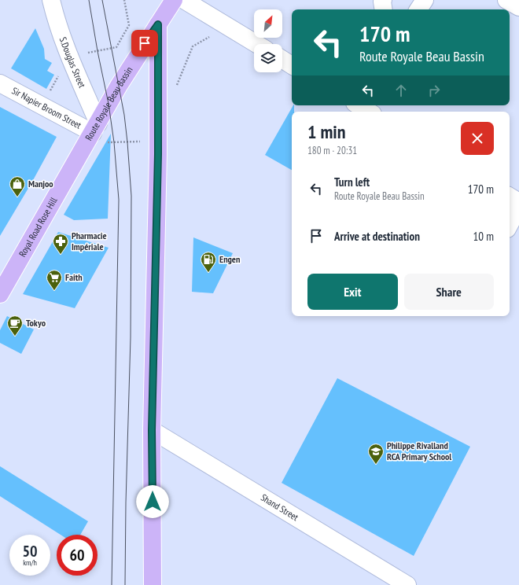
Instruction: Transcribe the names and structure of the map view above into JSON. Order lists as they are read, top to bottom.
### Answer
{
  "streets": {
    "main road": ["Route Royale Beau Bassin", "Royal Road Rose Hill"],
    "street": ["S.Douglas Street", "Sir Napier Broom Street", "Shand Street"]
  },
  "crossings": [
    ["S.Douglas Street", "Route Royale Beau Bassin"],
    ["S.Douglas Street", "Sir Napier Broom Street"],
    ["Route Royale Beau Bassin", "Sir Napier Broom Street"],
    ["Route Royale Beau Bassin", "Royal Road Rose Hill"]
  ],
  "places": {
    "shop": ["Manjoo"],
    "pharmacy": ["Pharmacie Impériale"],
    "fuel station": ["Engen"],
    "supermarket": ["Faith"],
    "cafe": ["Tokyo"],
    "school or university": ["Philippe Rivalland RCA Primary School"]
  },
  "north": "top right",
  "page": {
    "turn": ["170 m", "Route Royale Beau Bassin"],
    "heading": ["1 min", "180 m · 20:31"],
    "list": [
      {
        "name": "Turn left",
        "note": "Route Royale Beau Bassin",
        "value": "170 m"
      },
      {
        "name": "Arrive at destination",
        "value": "10 m"
      }
    ],
    "buttons": ["Exit", "Share"],
    "speed": "50 km/h",
    "limit": "60"
  }
}
